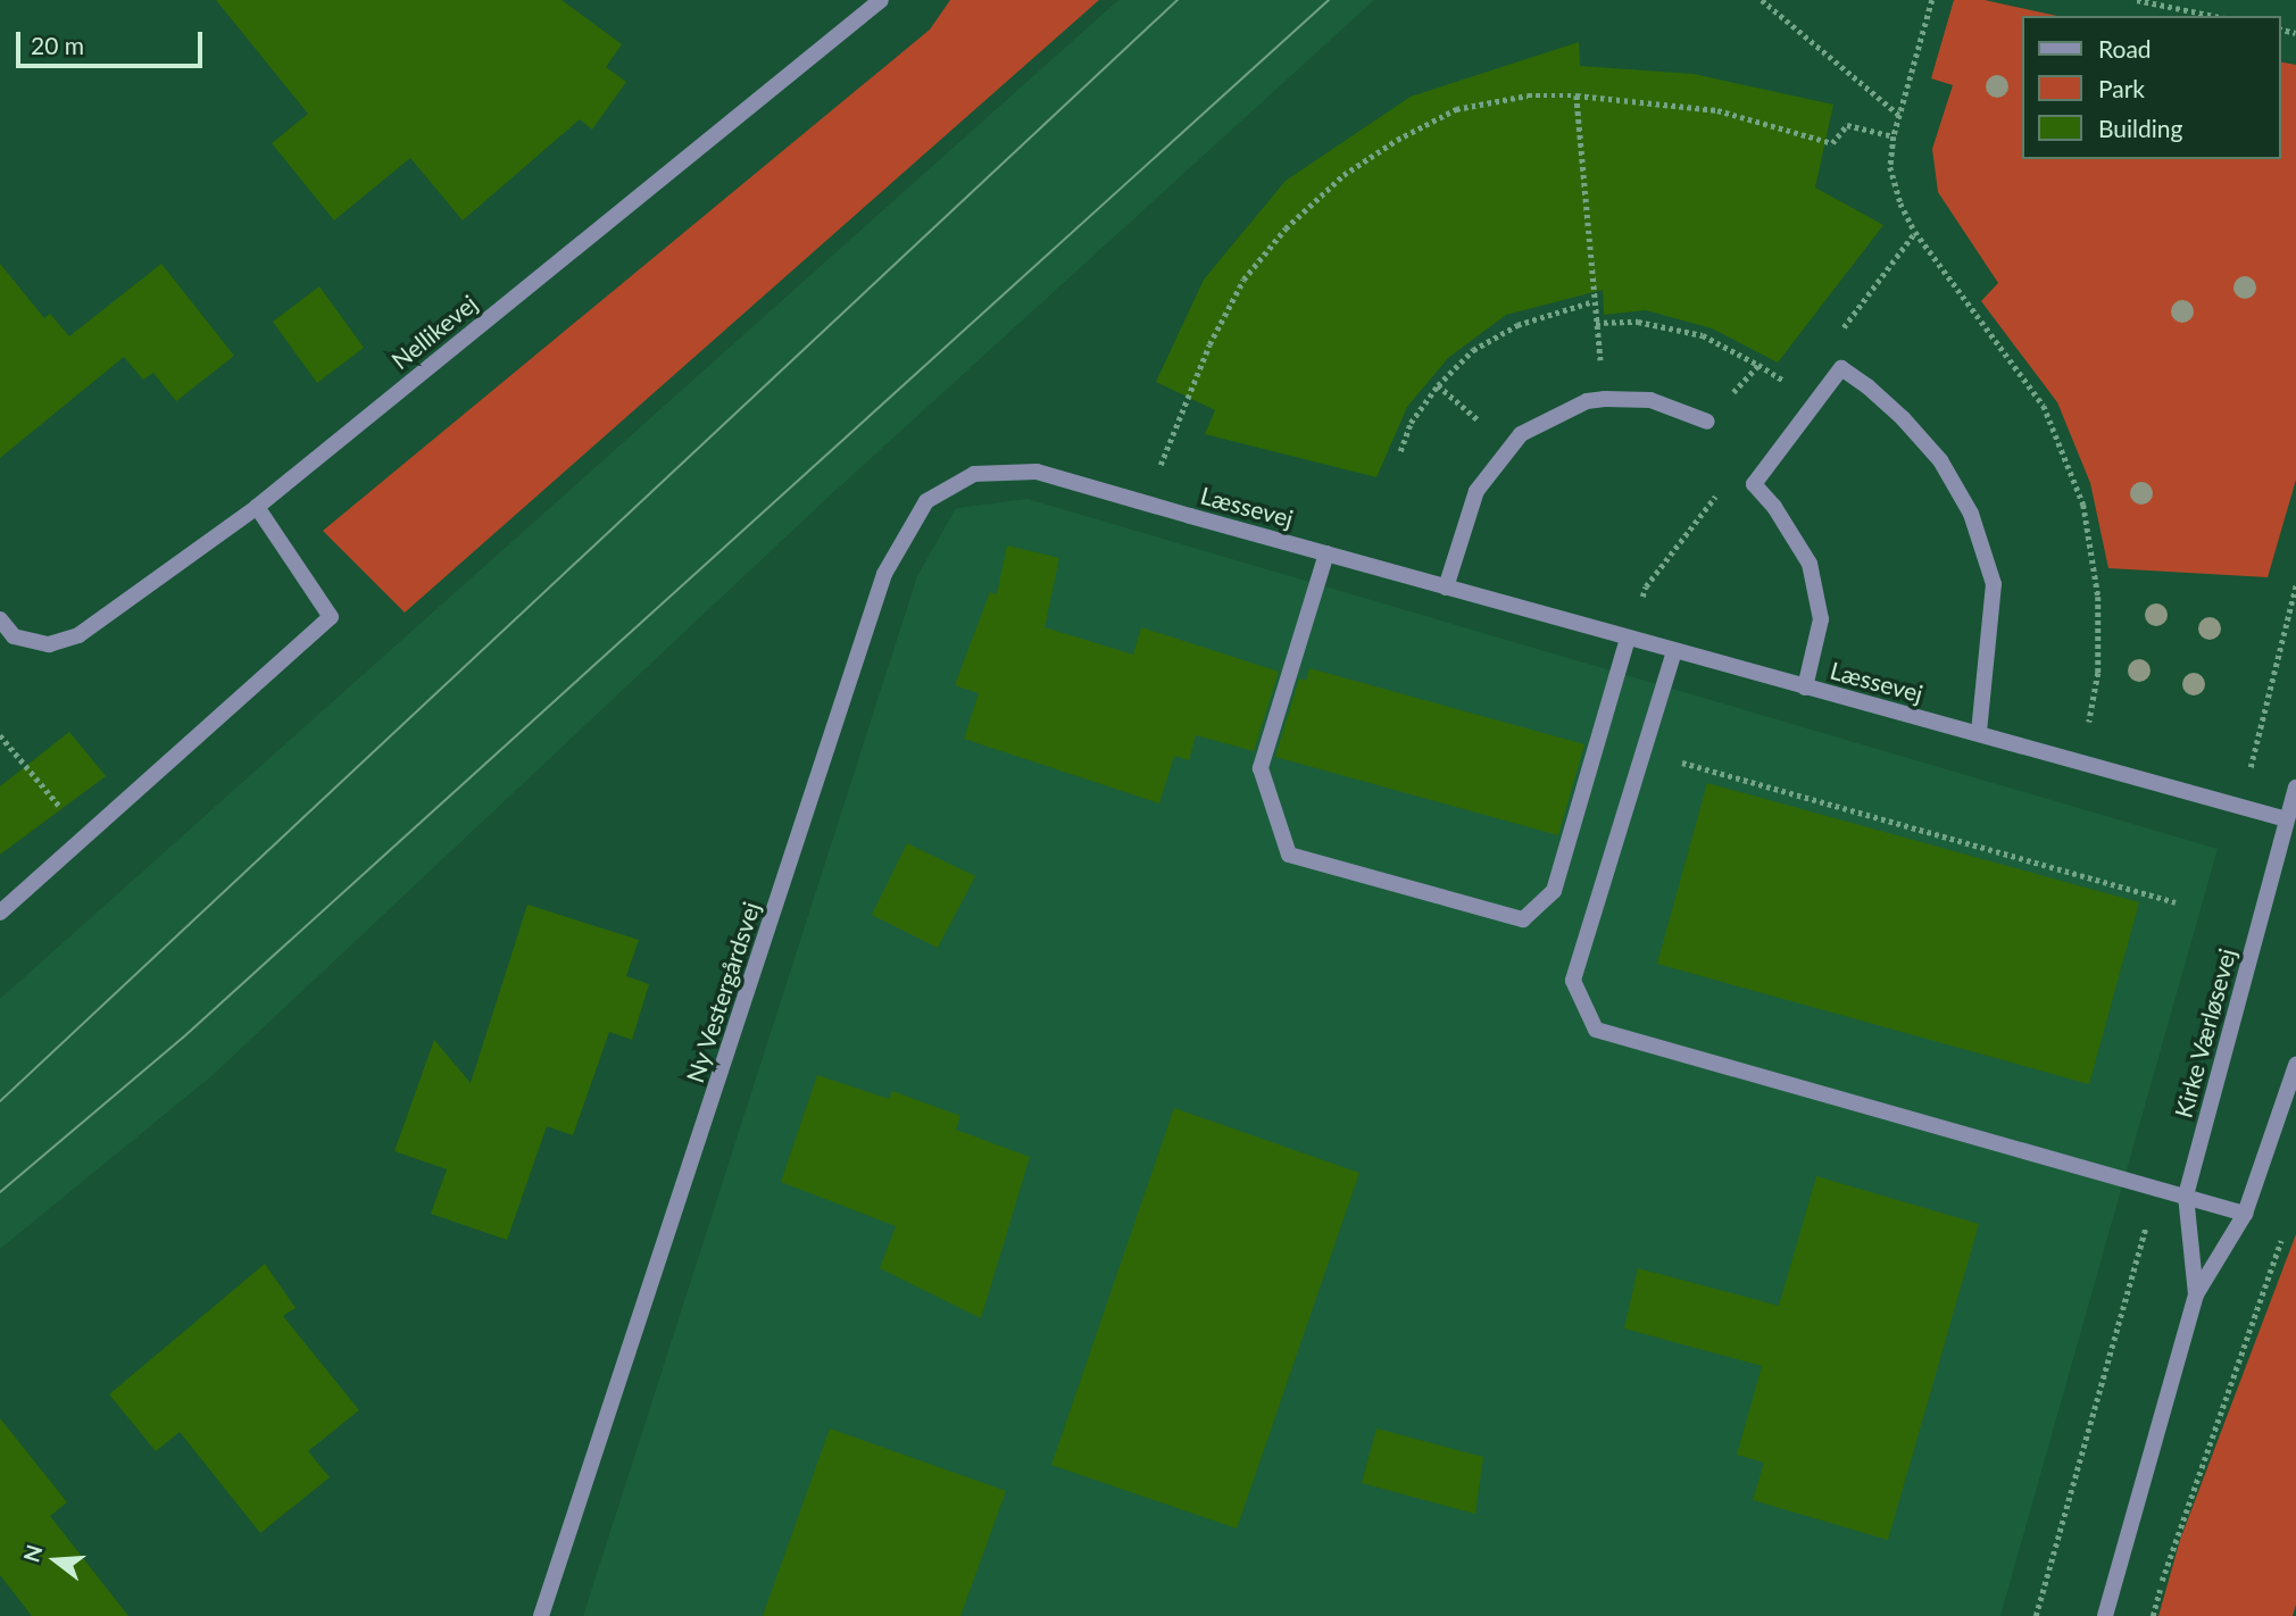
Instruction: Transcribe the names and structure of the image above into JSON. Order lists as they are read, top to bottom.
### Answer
{
  "streets": {
    "street": [
      "Nellikevej",
      "Læssevej",
      "Ny Vestergårdsvej",
      "Kirke Værløsevej"
    ]
  },
  "crossings": [
    ["Læssevej", "Ny Vestergårdsvej"],
    ["Læssevej", "Kirke Værløsevej"]
  ],
  "legend": ["Road", "Park", "Building"],
  "scale_bar": "20 m",
  "north": "left"
}
